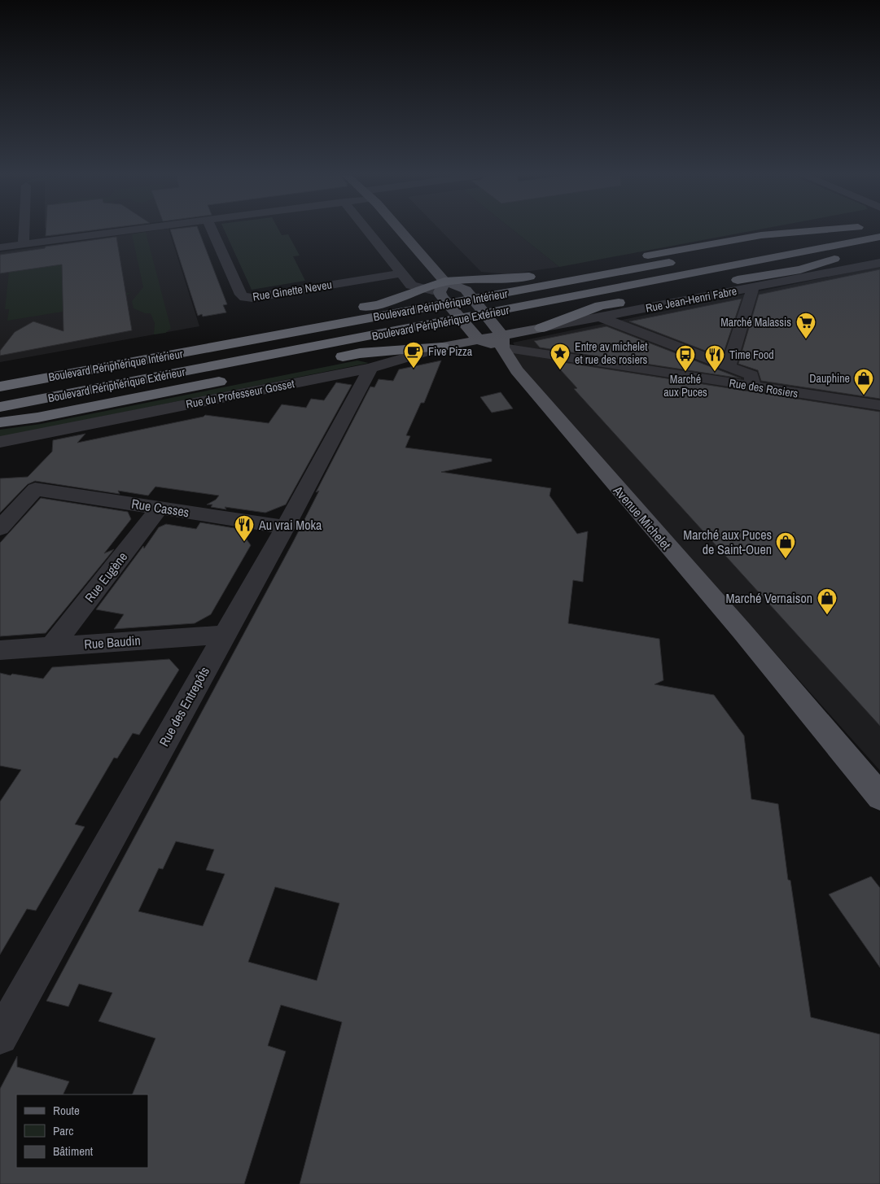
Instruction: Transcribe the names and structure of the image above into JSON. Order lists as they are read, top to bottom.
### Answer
{
  "streets": {
    "highway": ["Boulevard Périphérique Intérieur", "Boulevard Périphérique Extérieur"],
    "main road": ["Rue Jean-Henri Fabre", "Rue du Professeur Gosset", "Avenue Michelet"],
    "street": [
      "Rue Ginette Neveu",
      "Rue des Rosiers",
      "Rue Casses",
      "Rue Eugène",
      "Rue Baudin",
      "Rue des Entrepôts"
    ]
  },
  "crossings": [
    ["Rue Jean-Henri Fabre", "Rue des Rosiers"],
    ["Rue Jean-Henri Fabre", "Avenue Michelet"],
    ["Rue des Rosiers", "Avenue Michelet"],
    ["Rue du Professeur Gosset", "Rue des Entrepôts"],
    ["Rue Casses", "Rue Eugène"],
    ["Rue Casses", "Rue des Entrepôts"],
    ["Rue Eugène", "Rue Baudin"],
    ["Rue Baudin", "Rue des Entrepôts"]
  ],
  "places": {
    "supermarket": ["Marché Malassis"],
    "cafe": ["Five Pizza"],
    "place": ["Entre av michelet et rue des rosiers"],
    "bus stop": ["Marché aux Puces"],
    "restaurant": ["Time Food", "Au vrai Moka"],
    "shop": ["Dauphine", "Marché aux Puces de Saint-Ouen", "Marché Vernaison"]
  },
  "legend": ["Route", "Parc", "Bâtiment"]
}
